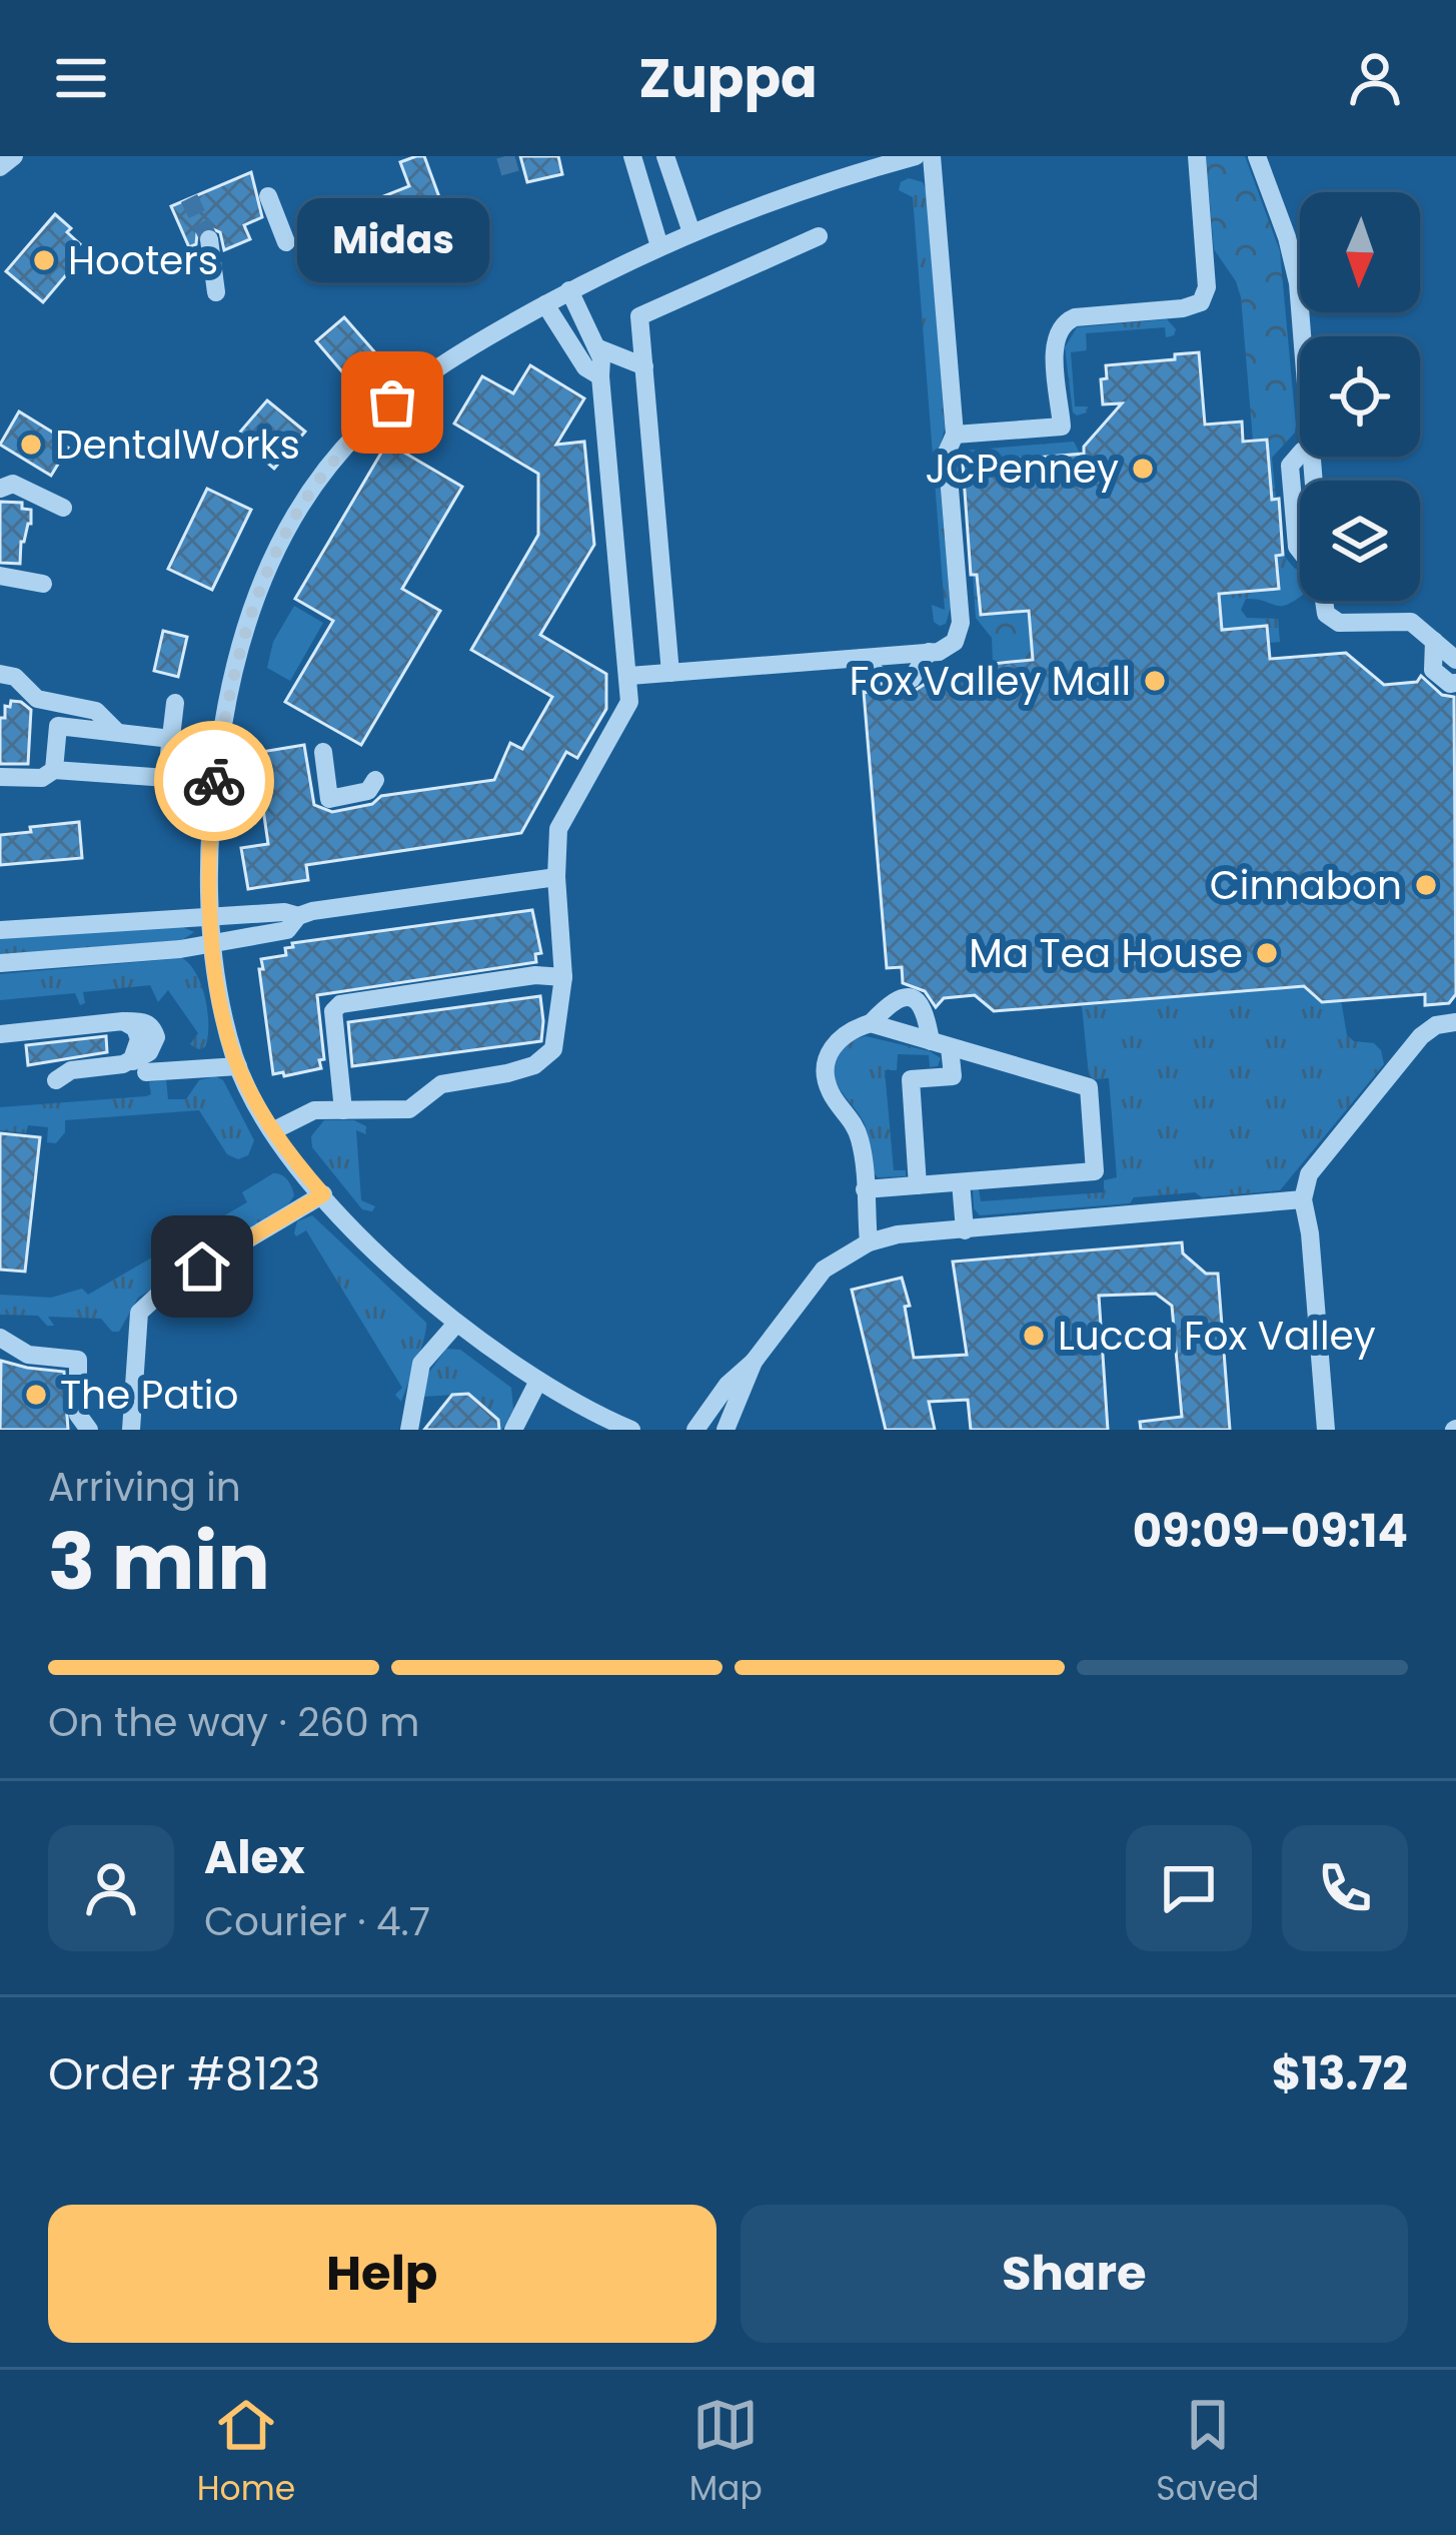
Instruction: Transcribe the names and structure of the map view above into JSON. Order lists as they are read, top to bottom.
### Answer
{
  "places": [
    "Hooters",
    "Midas",
    "DentalWorks",
    "JCPenney",
    "Fox Valley Mall",
    "Cinnabon",
    "Ma Tea House",
    "Lucca Fox Valley",
    "The Patio"
  ],
  "north": "bottom",
  "page": {
    "header": "Zuppa",
    "bubble": "Midas",
    "heading": ["3 min", "Arriving in", "09:09–09:14"],
    "panel": [
      "Alex",
      "Courier · 4.7",
      "Order #8123",
      "$13.72"
    ],
    "bar": "On the way · 260 m",
    "buttons": ["Help", "Share"],
    "tabs": ["Home", "Map", "Saved"]
  }
}
